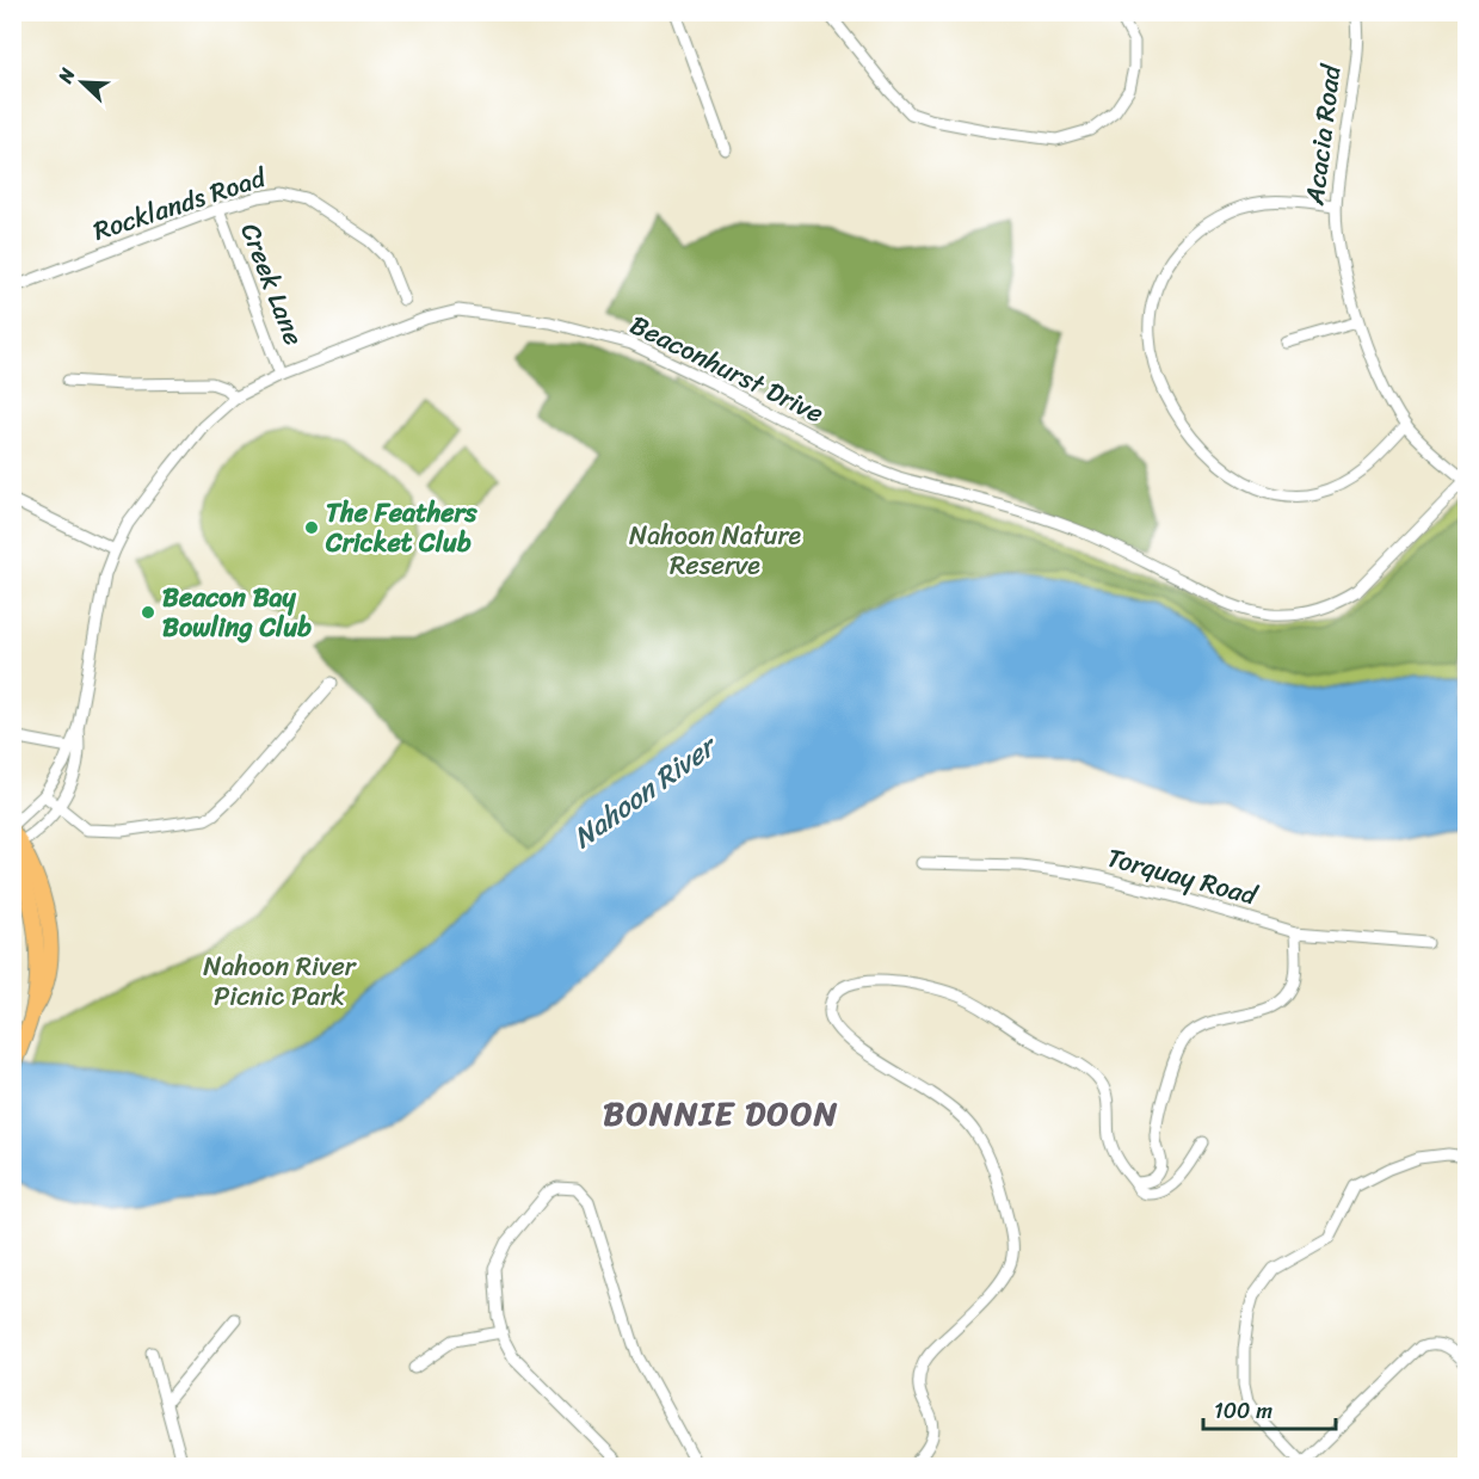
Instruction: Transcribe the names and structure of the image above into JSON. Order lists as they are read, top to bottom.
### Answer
{
  "streets": {
    "street": [
      "Acacia Road",
      "Rocklands Road",
      "Creek Lane",
      "Beaconhurst Drive",
      "Torquay Road"
    ]
  },
  "crossings": [
    ["Acacia Road", "Beaconhurst Drive"],
    ["Rocklands Road", "Creek Lane"],
    ["Creek Lane", "Beaconhurst Drive"]
  ],
  "districts": ["BONNIE DOON"],
  "water": ["Nahoon River"],
  "parks": ["Nahoon Nature Reserve", "Nahoon River Picnic Park"],
  "places": ["The Feathers Cricket Club", "Beacon Bay Bowling Club"],
  "scale_bar": "100 m",
  "north": "top left"
}
